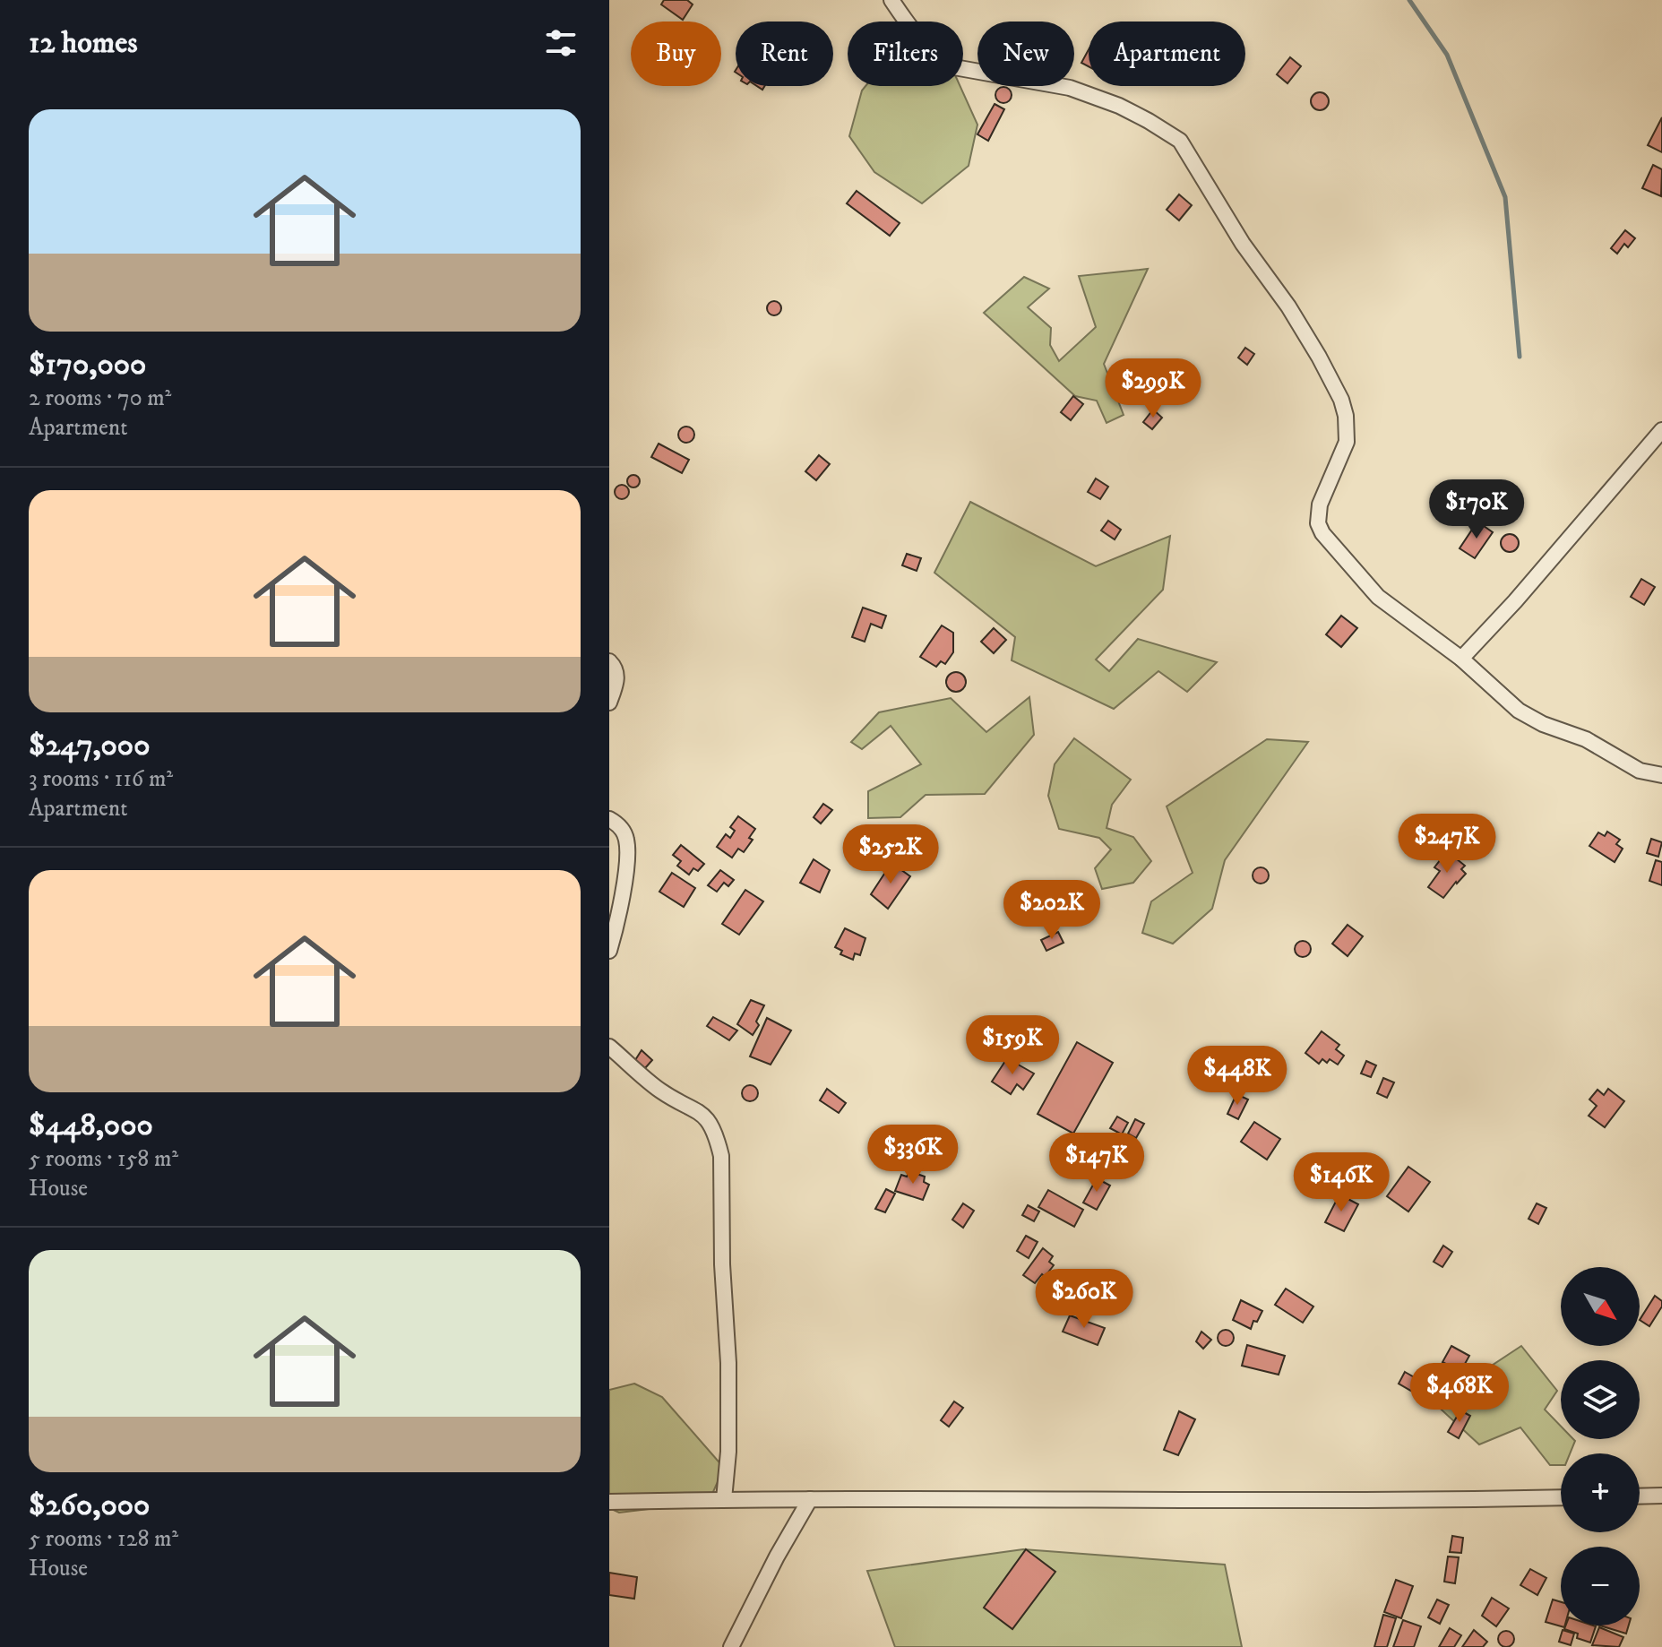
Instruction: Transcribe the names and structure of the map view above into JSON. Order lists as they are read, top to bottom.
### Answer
{
  "north": "bottom right",
  "page": {
    "heading": "12 homes",
    "chip": [
      "Buy",
      "Rent",
      "Filters",
      "New",
      "Apartment"
    ],
    "list": [
      {
        "name": "$170,000",
        "note": "2 rooms · 70 m² · Apartment"
      },
      {
        "name": "$247,000",
        "note": "3 rooms · 116 m² · Apartment"
      },
      {
        "name": "$448,000",
        "note": "5 rooms · 158 m² · House"
      },
      {
        "name": "$260,000",
        "note": "5 rooms · 128 m² · House"
      }
    ],
    "price": [
      "$299K",
      "$170K",
      "$247K",
      "$252K",
      "$202K",
      "$159K",
      "$448K",
      "$336K",
      "$147K",
      "$146K",
      "$260K",
      "$468K"
    ],
    "map_buttons": ["+", "−"]
  }
}
